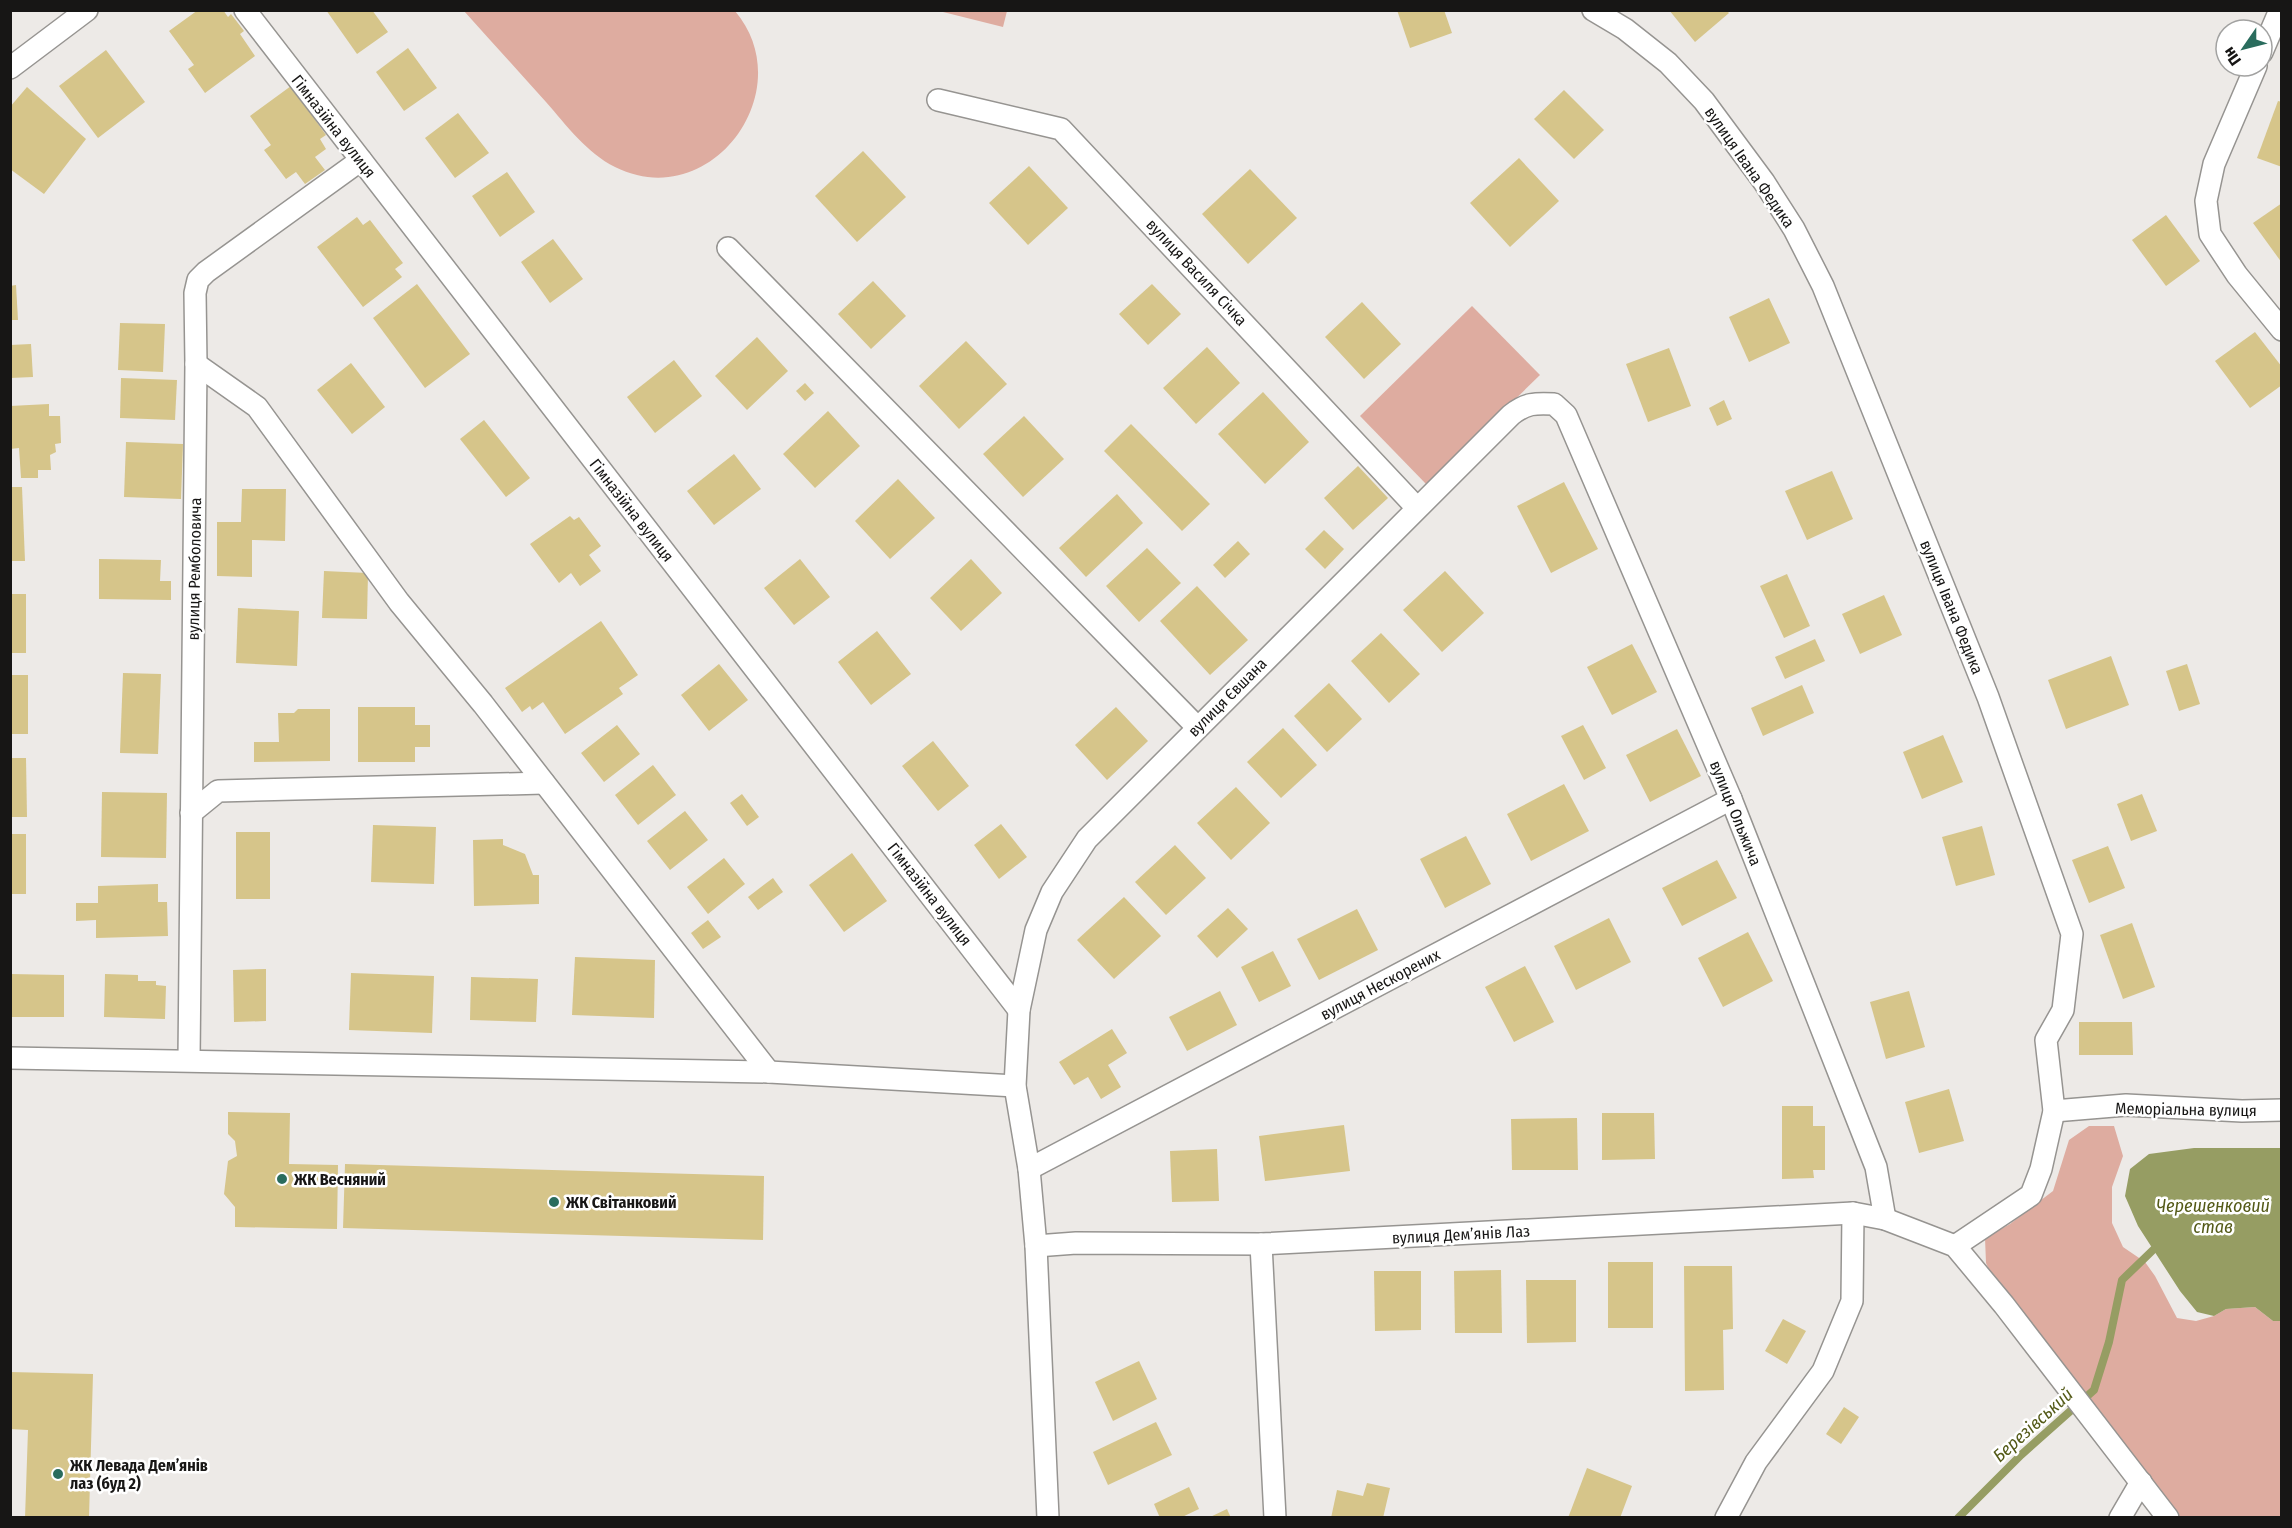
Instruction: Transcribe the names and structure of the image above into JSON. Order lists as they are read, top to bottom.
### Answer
{
  "streets": {
    "street": [
      "Гімназійна вулиця",
      "вулиця Івана Федика",
      "вулиця Василя Січка",
      "вулиця Ремболовича",
      "вулиця Євшана",
      "вулиця Ольжича",
      "вулиця Нескорених",
      "Меморіальна вулиця",
      "вулиця Демʼянів Лаз"
    ]
  },
  "crossings": [
    ["Гімназійна вулиця", "вулиця Ремболовича"],
    ["Гімназійна вулиця", "вулиця Євшана"],
    ["вулиця Івана Федика", "Меморіальна вулиця"],
    ["вулиця Івана Федика", "вулиця Демʼянів Лаз"],
    ["вулиця Василя Січка", "вулиця Євшана"],
    ["вулиця Євшана", "вулиця Ольжича"],
    ["вулиця Євшана", "вулиця Нескорених"],
    ["вулиця Євшана", "вулиця Демʼянів Лаз"],
    ["вулиця Ольжича", "вулиця Нескорених"],
    ["вулиця Ольжича", "вулиця Демʼянів Лаз"]
  ],
  "water": ["Черешенковий став", "Березівський"],
  "places": ["ЖК Весняний", "ЖК Світанковий", "ЖК Левада Дем’янів лаз (буд 2)"],
  "north": "bottom left"
}
